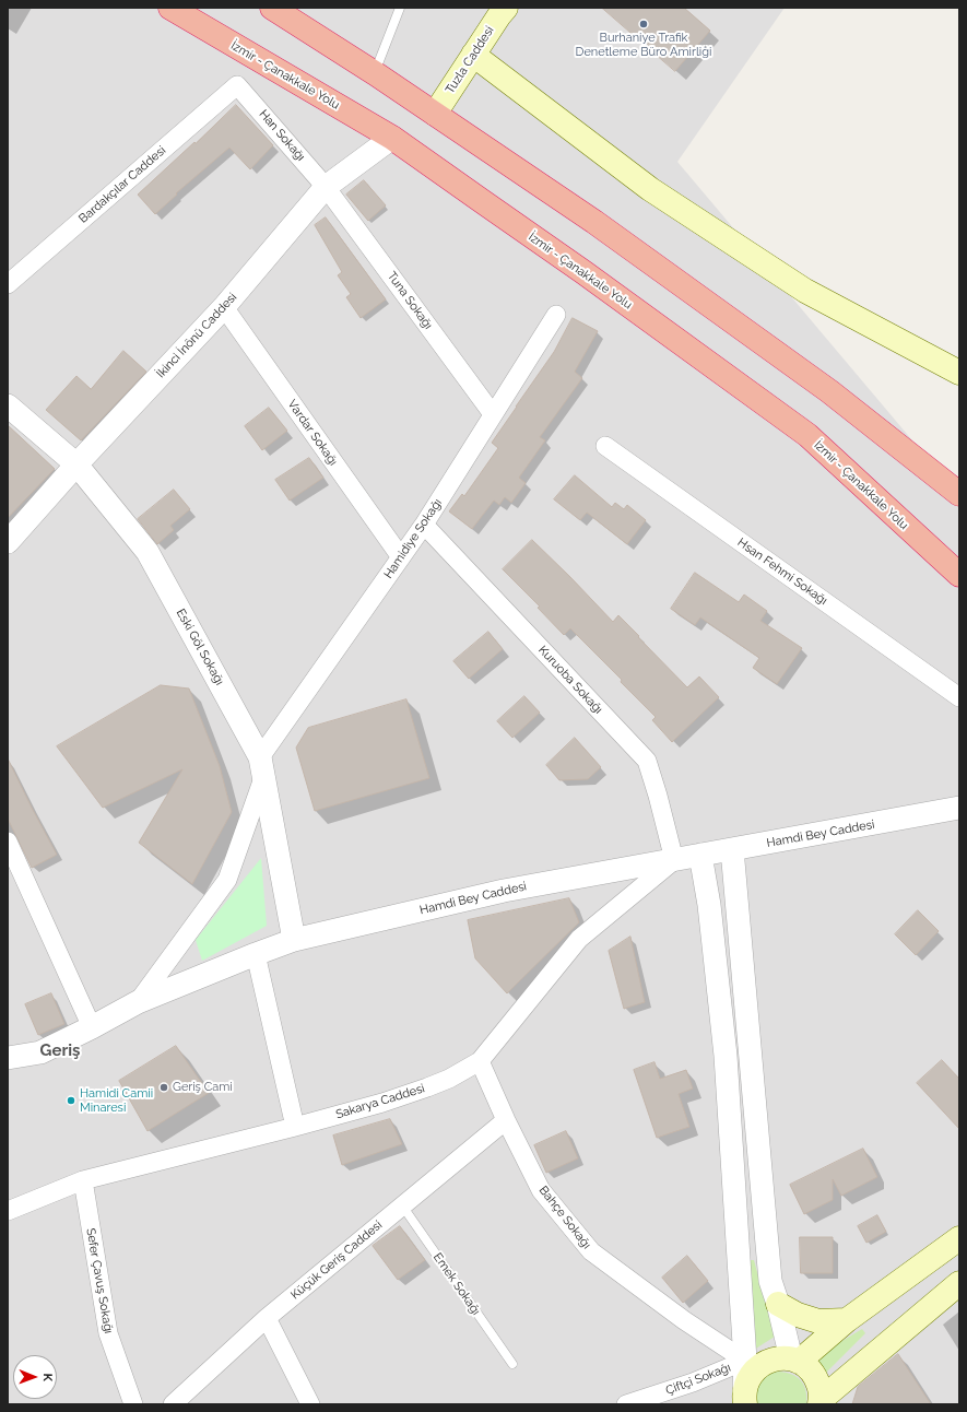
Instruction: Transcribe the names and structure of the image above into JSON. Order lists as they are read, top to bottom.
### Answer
{
  "streets": {
    "highway": ["İzmir - Çanakkale Yolu"],
    "main road": ["Tuzla Caddesi"],
    "street": [
      "Han Sokağı",
      "Bardakçılar Caddesi",
      "Tuna Sokağı",
      "İkinci İnönü Caddesi",
      "Vardar Sokağı",
      "Hamidiye Sokağı",
      "Hsan Fehmi Sokağı",
      "Eski Göl Sokağı",
      "Kuruoba Sokağı",
      "Hamdi Bey Caddesi",
      "Sakarya Caddesi",
      "Bahçe Sokağı",
      "Küçük Geriş Caddesi",
      "Sefer Çavuş Sokağı",
      "Çiftçi Sokağı"
    ],
    "lane": ["Emek Sokağı"]
  },
  "crossings": [
    ["İzmir - Çanakkale Yolu", "İkinci İnönü Caddesi"],
    ["Han Sokağı", "Bardakçılar Caddesi"],
    ["Han Sokağı", "Tuna Sokağı"],
    ["Han Sokağı", "İkinci İnönü Caddesi"],
    ["Tuna Sokağı", "İkinci İnönü Caddesi"],
    ["Tuna Sokağı", "Hamidiye Sokağı"],
    ["İkinci İnönü Caddesi", "Vardar Sokağı"],
    ["İkinci İnönü Caddesi", "Eski Göl Sokağı"],
    ["Vardar Sokağı", "Hamidiye Sokağı"],
    ["Hamidiye Sokağı", "Eski Göl Sokağı"],
    ["Hamidiye Sokağı", "Kuruoba Sokağı"],
    ["Hamidiye Sokağı", "Hamdi Bey Caddesi"],
    ["Eski Göl Sokağı", "Hamdi Bey Caddesi"],
    ["Kuruoba Sokağı", "Hamdi Bey Caddesi"],
    ["Kuruoba Sokağı", "Sakarya Caddesi"],
    ["Hamdi Bey Caddesi", "Sakarya Caddesi"],
    ["Sakarya Caddesi", "Bahçe Sokağı"],
    ["Sakarya Caddesi", "Sefer Çavuş Sokağı"],
    ["Bahçe Sokağı", "Küçük Geriş Caddesi"],
    ["Bahçe Sokağı", "Çiftçi Sokağı"],
    ["Küçük Geriş Caddesi", "Emek Sokağı"]
  ],
  "districts": ["Geriş"],
  "places": ["Burhaniye Trafik Denetleme Büro Amirliği", "Geriş Cami", "Hamidi Camii Minaresi"],
  "north": "right"
}
